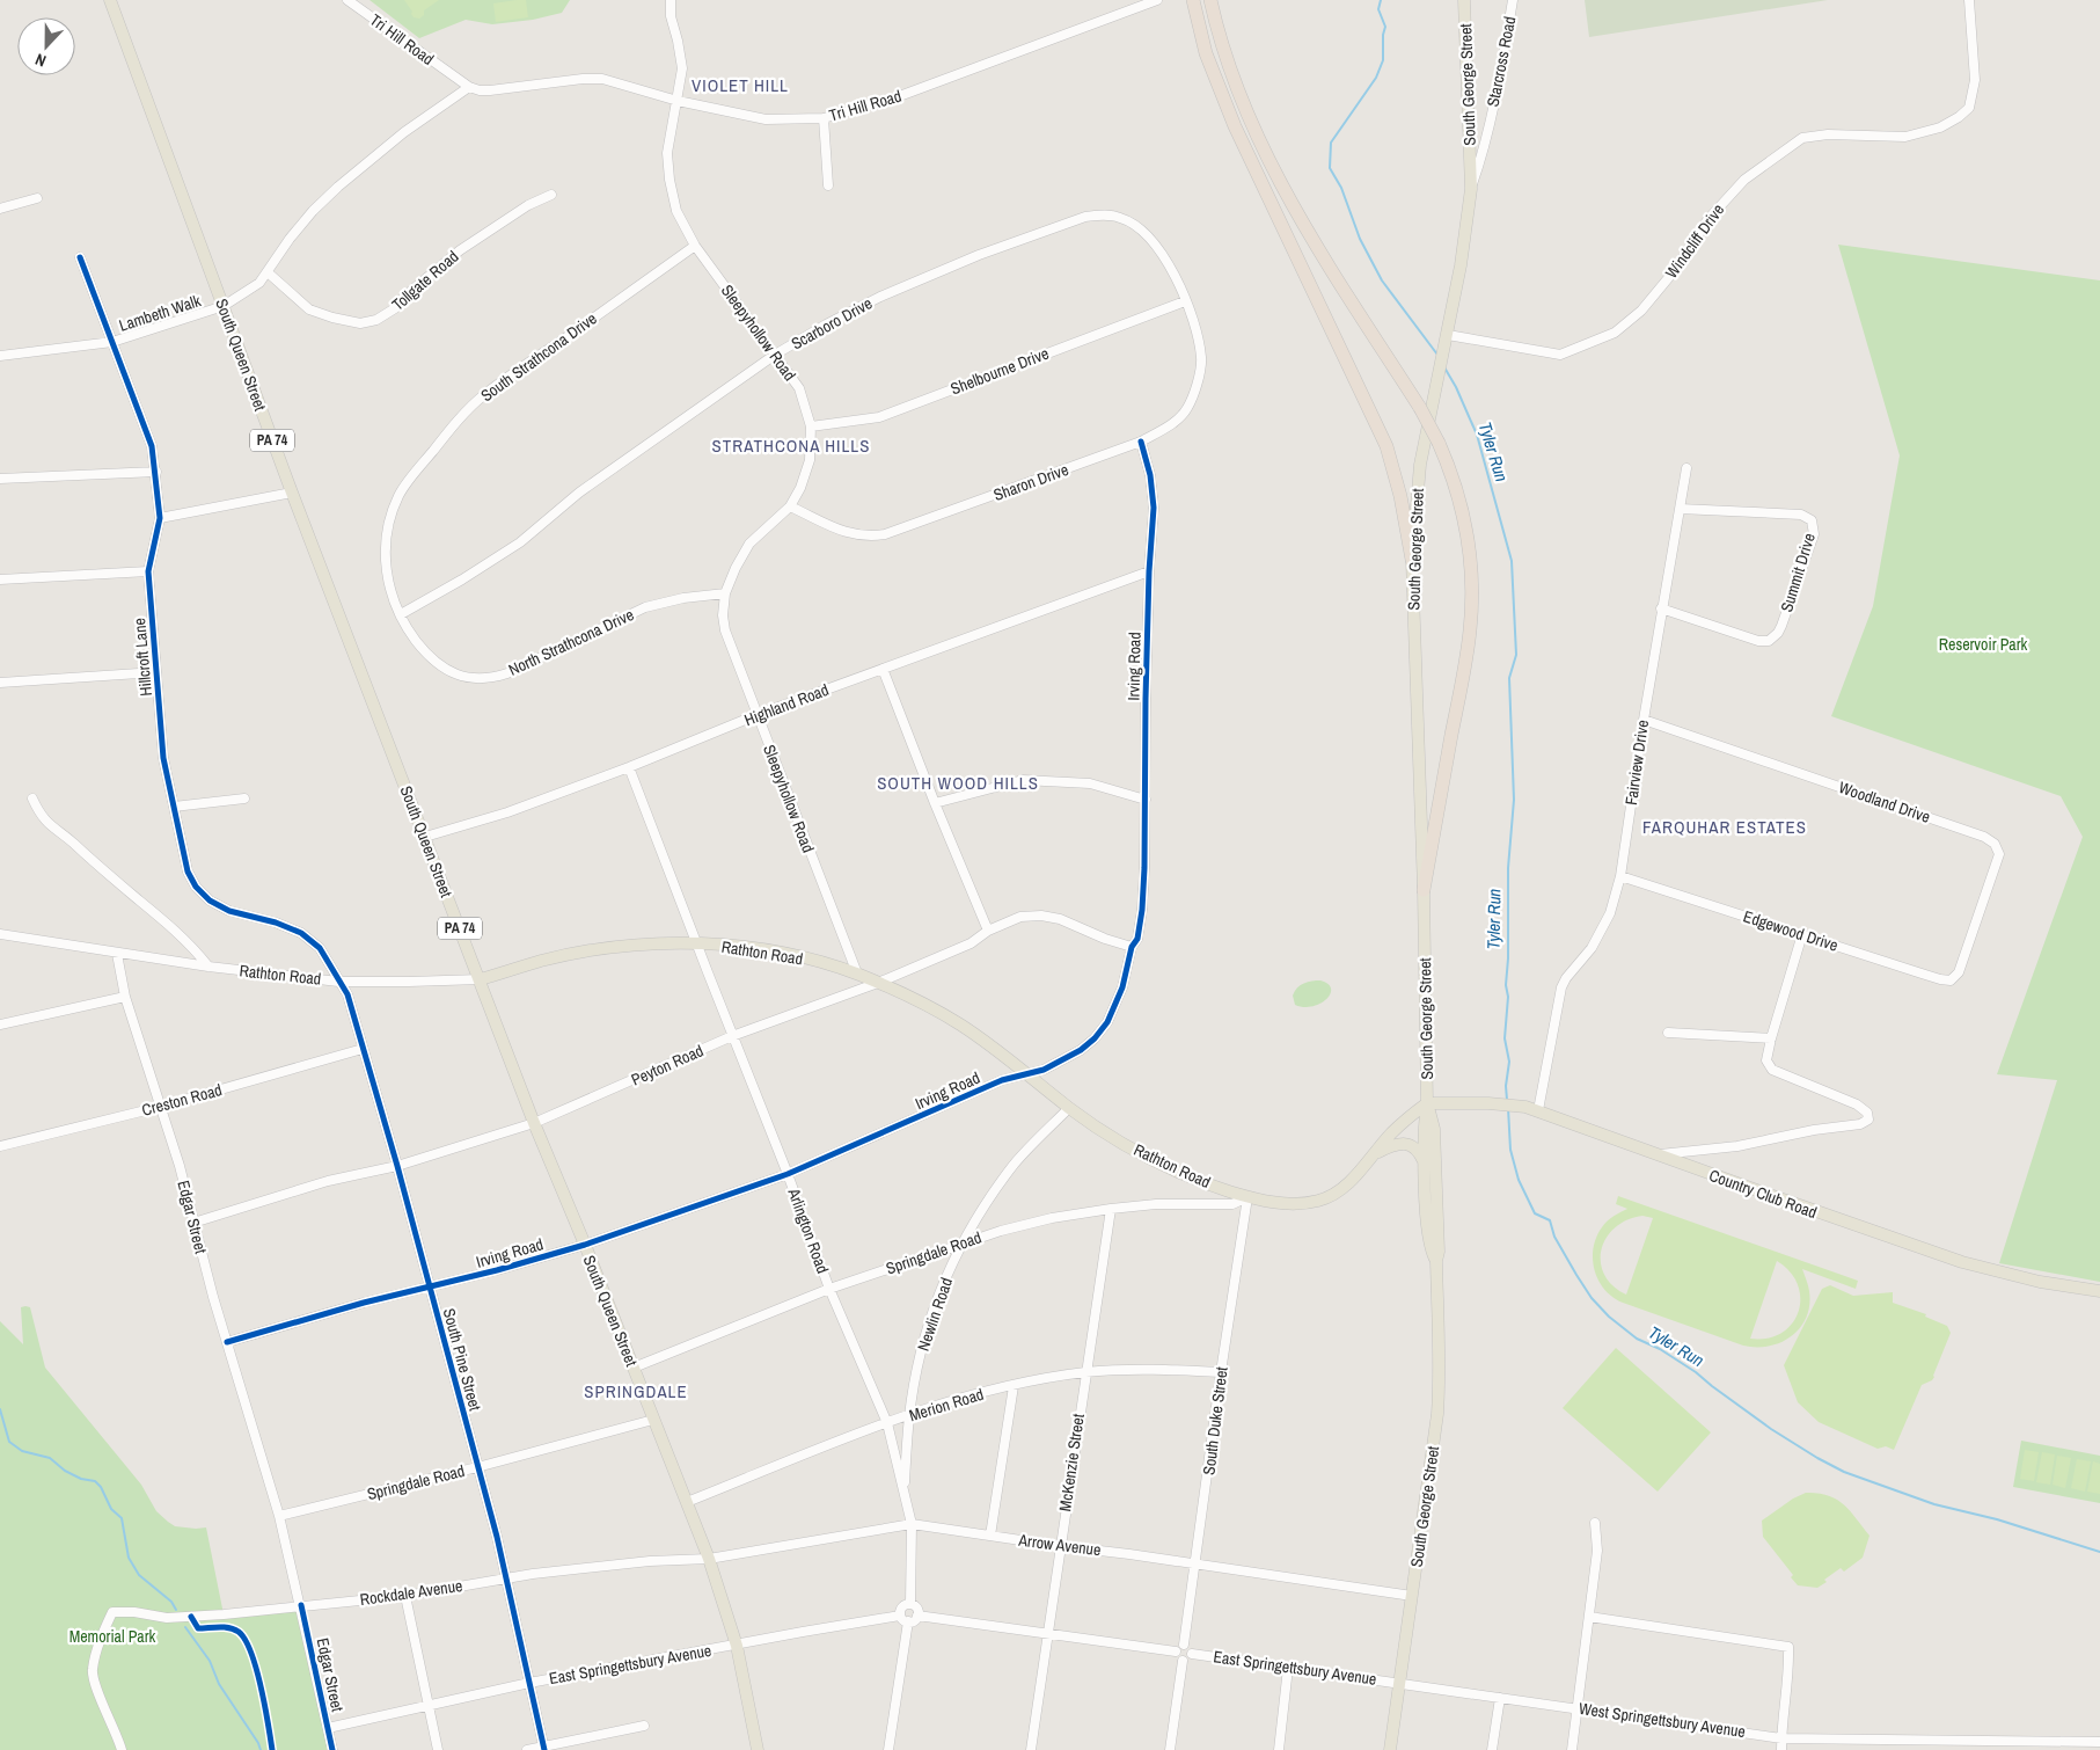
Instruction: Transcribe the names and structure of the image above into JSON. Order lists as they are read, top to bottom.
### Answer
{
  "streets": {
    "main road": [
      "South George Street",
      "South Queen Street",
      "PA 74",
      "Rathton Road",
      "Country Club Road"
    ],
    "street": [
      "Tri Hill Road",
      "Starcross Road",
      "Windcliff Drive",
      "Tollgate Road",
      "Lambeth Walk",
      "Scarboro Drive",
      "Sleepyhollow Road",
      "South Strathcona Drive",
      "Shelbourne Drive",
      "Sharon Drive",
      "Summit Drive",
      "North Strathcona Drive",
      "Hillcroft Lane",
      "Irving Road",
      "Highland Road",
      "Fairview Drive",
      "Woodland Drive",
      "Edgewood Drive",
      "Peyton Road",
      "Creston Road",
      "Edgar Street",
      "Arlington Road",
      "Springdale Road",
      "Newlin Road",
      "South Pine Street",
      "Merion Road",
      "South Duke Street",
      "McKenzie Street",
      "Arrow Avenue",
      "Rockdale Avenue",
      "East Springettsbury Avenue",
      "West Springettsbury Avenue"
    ]
  },
  "crossings": [
    ["Tri Hill Road", "Lambeth Walk"],
    ["Tri Hill Road", "Sleepyhollow Road"],
    ["Starcross Road", "South George Street"],
    ["South George Street", "Windcliff Drive"],
    ["South George Street", "Rathton Road"],
    ["South George Street", "Country Club Road"],
    ["South George Street", "Arrow Avenue"],
    ["South George Street", "East Springettsbury Avenue"],
    ["South George Street", "West Springettsbury Avenue"],
    ["Tollgate Road", "Lambeth Walk"],
    ["Lambeth Walk", "South Queen Street"],
    ["Lambeth Walk", "Hillcroft Lane"],
    ["Scarboro Drive", "Sleepyhollow Road"],
    ["Scarboro Drive", "Shelbourne Drive"],
    ["Scarboro Drive", "Sharon Drive"],
    ["Scarboro Drive", "North Strathcona Drive"],
    ["Sleepyhollow Road", "South Strathcona Drive"],
    ["Sleepyhollow Road", "Shelbourne Drive"],
    ["Sleepyhollow Road", "Sharon Drive"],
    ["Sleepyhollow Road", "North Strathcona Drive"],
    ["Sleepyhollow Road", "Highland Road"],
    ["Sleepyhollow Road", "Rathton Road"],
    ["South Queen Street", "Irving Road"],
    ["South Queen Street", "Highland Road"],
    ["South Queen Street", "Rathton Road"],
    ["South Queen Street", "Peyton Road"],
    ["South Queen Street", "Springdale Road"],
    ["South Queen Street", "Merion Road"],
    ["South Queen Street", "Arrow Avenue"],
    ["South Queen Street", "Rockdale Avenue"],
    ["South Queen Street", "East Springettsbury Avenue"],
    ["South Strathcona Drive", "North Strathcona Drive"],
    ["Sharon Drive", "Irving Road"],
    ["Summit Drive", "Fairview Drive"],
    ["Hillcroft Lane", "Rathton Road"],
    ["Hillcroft Lane", "South Pine Street"],
    ["Irving Road", "Highland Road"],
    ["Irving Road", "Rathton Road"],
    ["Irving Road", "Peyton Road"],
    ["Irving Road", "Edgar Street"],
    ["Irving Road", "Arlington Road"],
    ["Irving Road", "South Pine Street"],
    ["Highland Road", "Arlington Road"],
    ["Fairview Drive", "Woodland Drive"],
    ["Fairview Drive", "Edgewood Drive"],
    ["Fairview Drive", "Country Club Road"],
    ["Woodland Drive", "Edgewood Drive"],
    ["Rathton Road", "Peyton Road"],
    ["Rathton Road", "Country Club Road"],
    ["Rathton Road", "Edgar Street"],
    ["Rathton Road", "Arlington Road"],
    ["Rathton Road", "Springdale Road"],
    ["Rathton Road", "Newlin Road"],
    ["Rathton Road", "South Pine Street"],
    ["Rathton Road", "South Duke Street"],
    ["Peyton Road", "Edgar Street"],
    ["Peyton Road", "Arlington Road"],
    ["Peyton Road", "South Pine Street"],
    ["Creston Road", "Edgar Street"],
    ["Creston Road", "South Pine Street"],
    ["Edgar Street", "Springdale Road"],
    ["Edgar Street", "Rockdale Avenue"],
    ["Edgar Street", "East Springettsbury Avenue"],
    ["Arlington Road", "Springdale Road"],
    ["Arlington Road", "Newlin Road"],
    ["Arlington Road", "Merion Road"],
    ["Arlington Road", "Arrow Avenue"],
    ["Arlington Road", "East Springettsbury Avenue"],
    ["Springdale Road", "Newlin Road"],
    ["Springdale Road", "South Pine Street"],
    ["Springdale Road", "South Duke Street"],
    ["Springdale Road", "McKenzie Street"],
    ["Newlin Road", "Merion Road"],
    ["South Pine Street", "Rockdale Avenue"],
    ["South Pine Street", "East Springettsbury Avenue"],
    ["Merion Road", "South Duke Street"],
    ["Merion Road", "McKenzie Street"],
    ["South Duke Street", "Arrow Avenue"],
    ["South Duke Street", "East Springettsbury Avenue"],
    ["McKenzie Street", "Arrow Avenue"],
    ["Arrow Avenue", "Rockdale Avenue"],
    ["East Springettsbury Avenue", "West Springettsbury Avenue"]
  ],
  "districts": [
    "VIOLET HILL",
    "STRATHCONA HILLS",
    "SOUTH WOOD HILLS",
    "FARQUHAR ESTATES",
    "SPRINGDALE"
  ],
  "water": ["Tyler Run"],
  "parks": ["Reservoir Park", "Memorial Park"],
  "north": "bottom"
}
